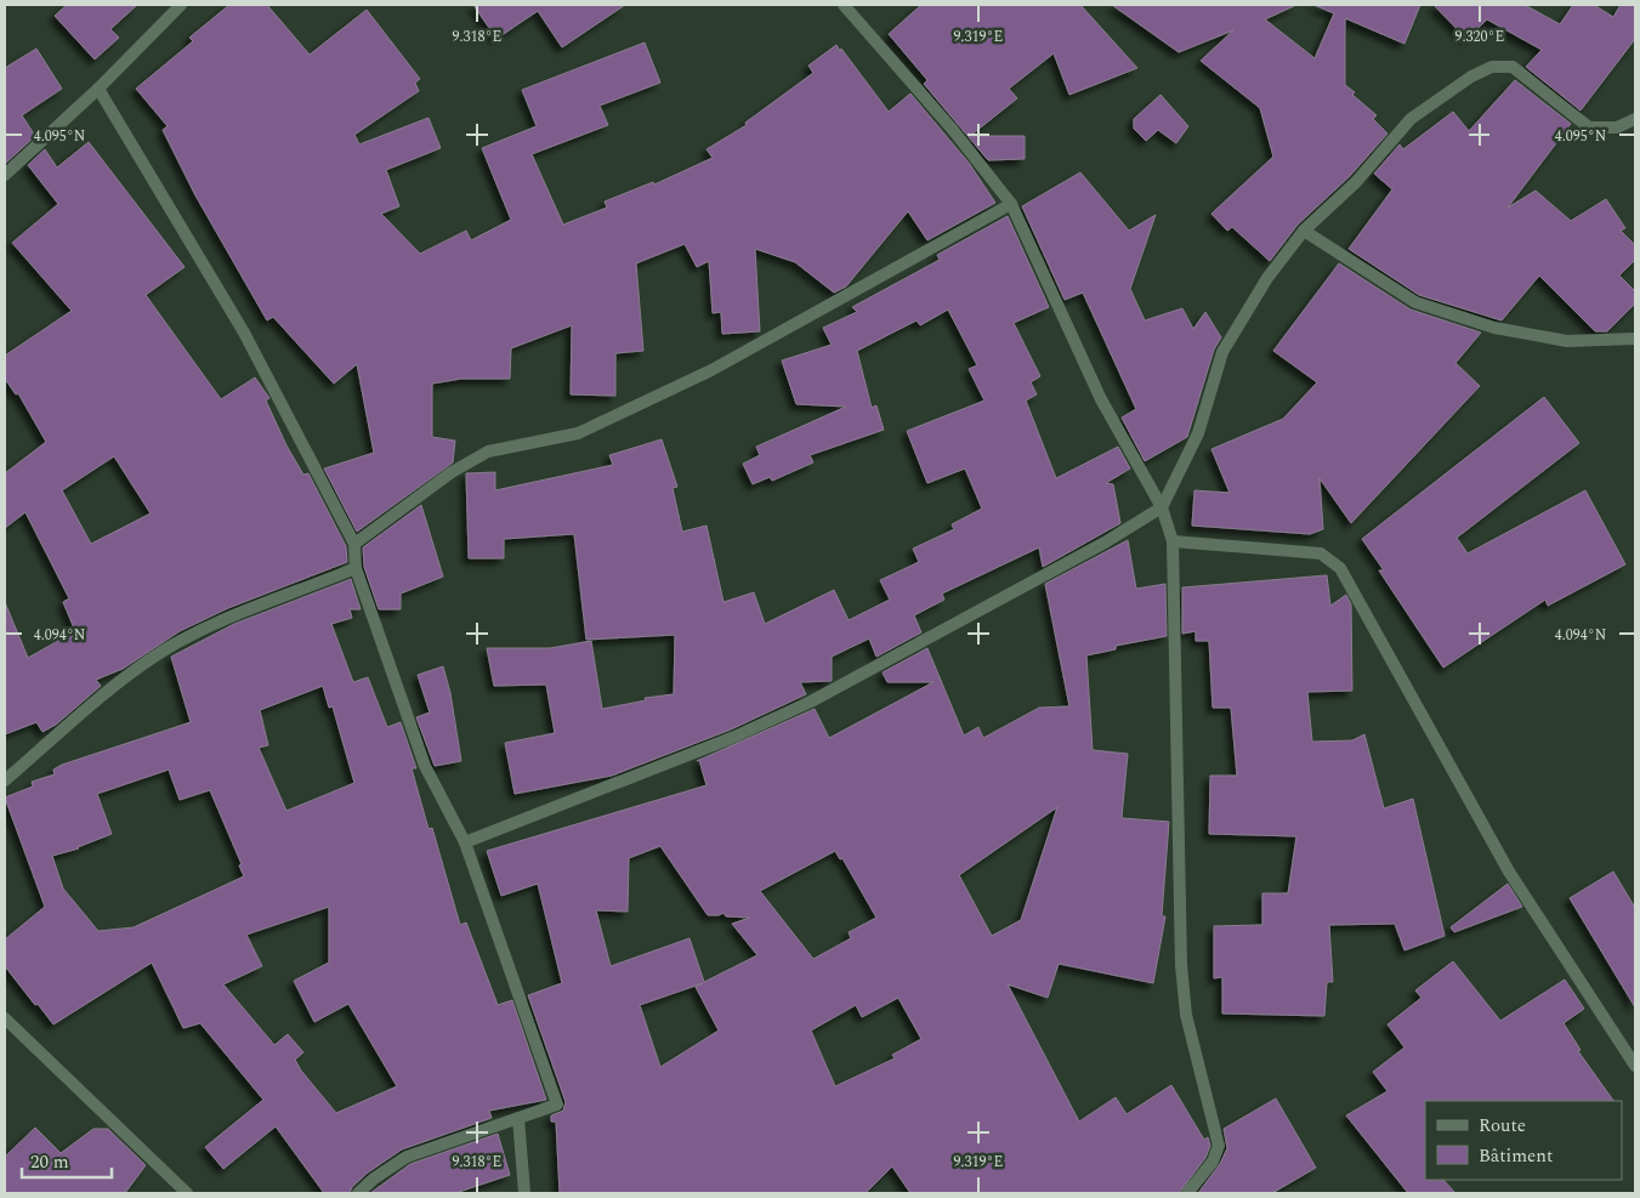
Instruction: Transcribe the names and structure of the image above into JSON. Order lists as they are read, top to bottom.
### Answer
{
  "legend": ["Route", "Bâtiment"],
  "scale_bar": "20 m",
  "coordinates": [
    "9.318°E",
    "9.319°E",
    "9.320°E",
    "4.095°N",
    "4.094°N"
  ]
}
